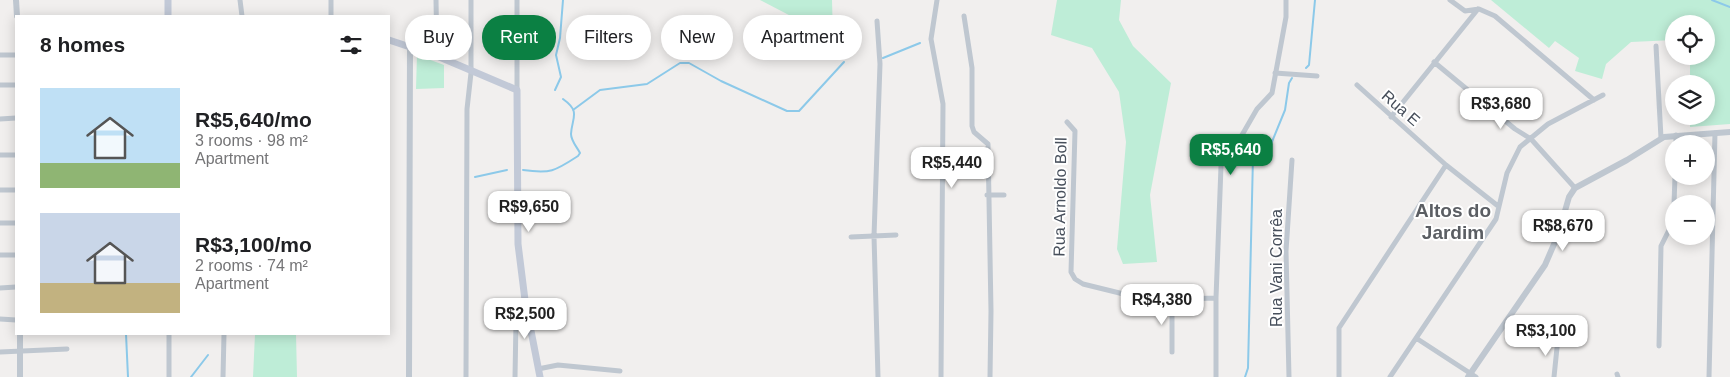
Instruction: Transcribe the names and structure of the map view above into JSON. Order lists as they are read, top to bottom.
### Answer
{
  "streets": {
    "street": ["Rua E", "Rua Arnoldo Boll", "Rua Vani Corrêa"]
  },
  "districts": ["Altos do Jardim"],
  "page": {
    "map_buttons": ["+", "−"],
    "chip": [
      "Buy",
      "Rent",
      "Filters",
      "New",
      "Apartment"
    ],
    "heading": "8 homes",
    "list": [
      {
        "name": "R$5,640/mo",
        "note": "3 rooms · 98 m² · Apartment"
      },
      {
        "name": "R$3,100/mo",
        "note": "2 rooms · 74 m² · Apartment"
      }
    ],
    "price": [
      "R$3,680",
      "R$5,640",
      "R$5,440",
      "R$9,650",
      "R$8,670",
      "R$4,380",
      "R$2,500",
      "R$3,100"
    ]
  }
}
